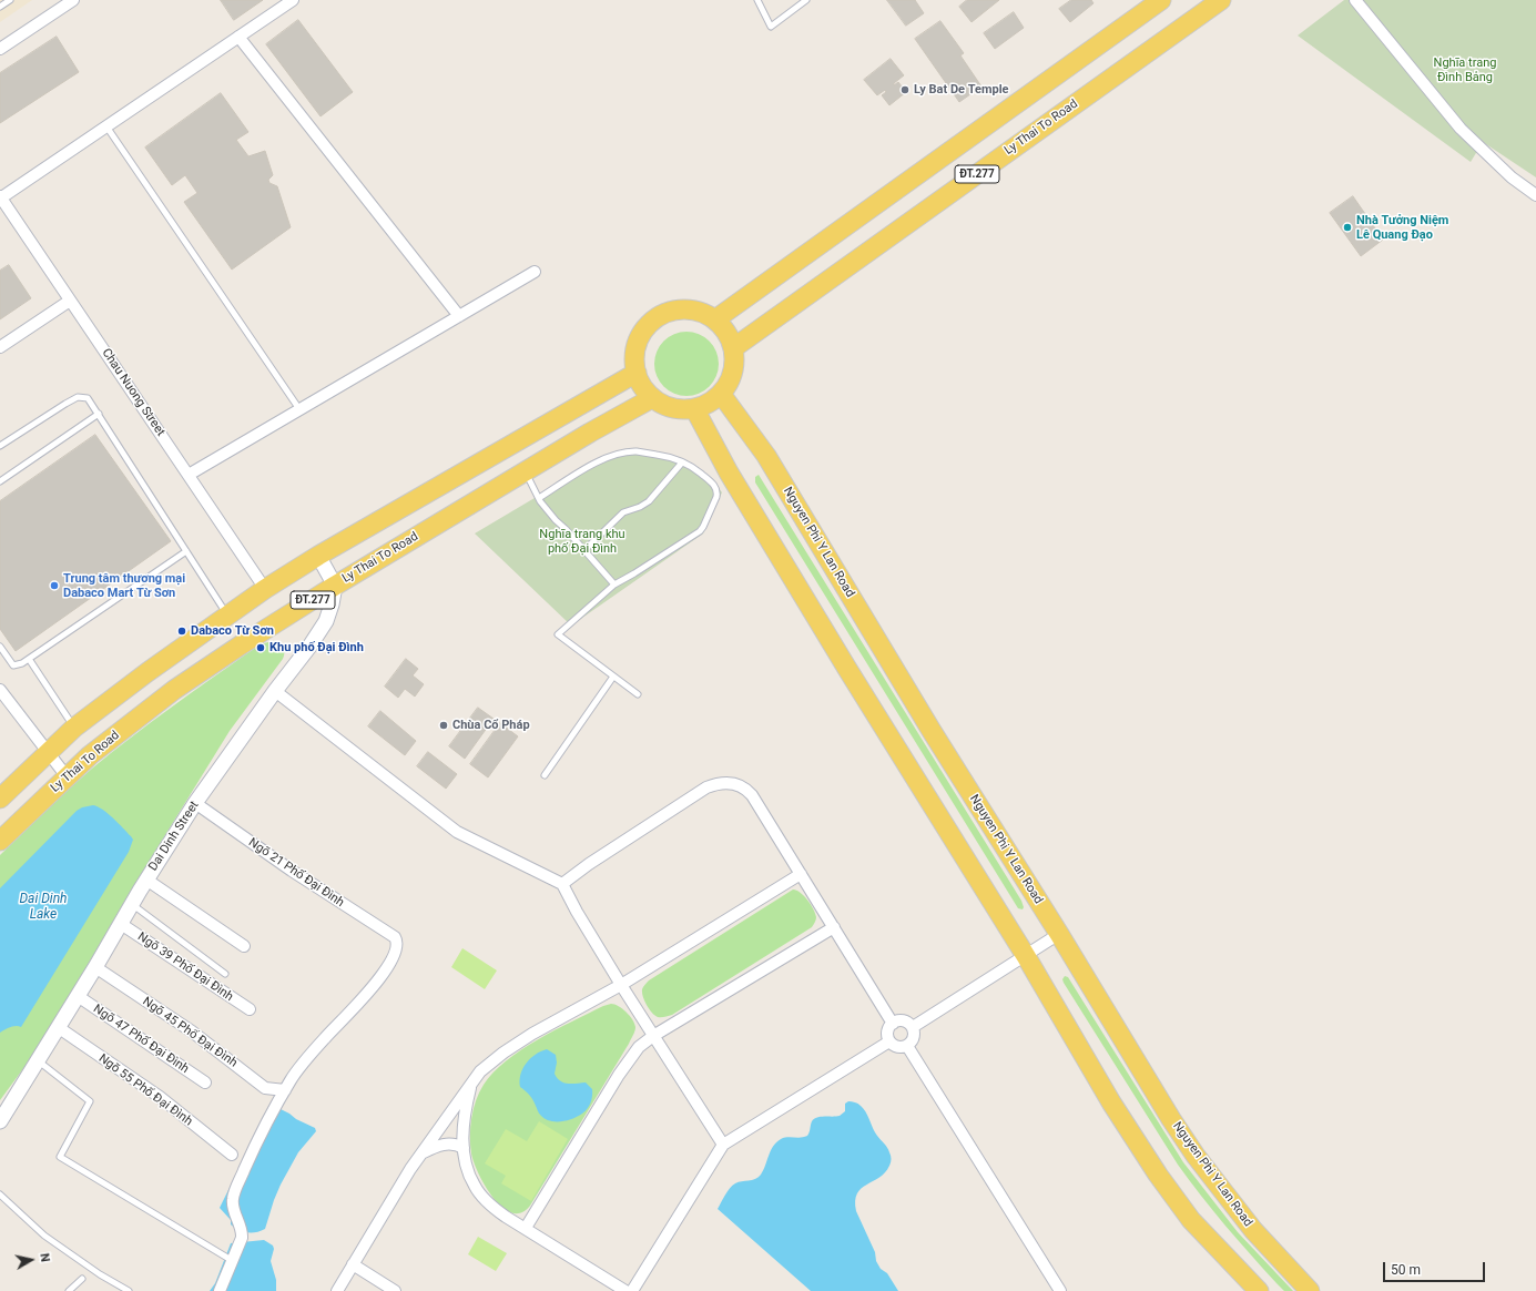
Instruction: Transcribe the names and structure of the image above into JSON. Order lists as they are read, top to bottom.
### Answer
{
  "streets": {
    "main road": ["Ly Thai To Road", "ĐT.277", "Nguyen Phi Y Lan Road"],
    "street": [
      "Chau Nuong Street",
      "Dai Dinh Street",
      "Ngõ 21 Phố Đại Đình",
      "Ngõ 39 Phố Đại Đình",
      "Ngõ 45 Phố Đại Đình",
      "Ngõ 47 Phố Đại Đình",
      "Ngõ 55 Phố Đại Đình"
    ]
  },
  "crossings": [
    ["Ly Thai To Road", "ĐT.277"],
    ["Ly Thai To Road", "Nguyen Phi Y Lan Road"],
    ["Ly Thai To Road", "Dai Dinh Street"],
    ["ĐT.277", "Chau Nuong Street"],
    ["ĐT.277", "Nguyen Phi Y Lan Road"],
    ["Dai Dinh Street", "Ngõ 21 Phố Đại Đình"],
    ["Dai Dinh Street", "Ngõ 39 Phố Đại Đình"],
    ["Dai Dinh Street", "Ngõ 45 Phố Đại Đình"],
    ["Dai Dinh Street", "Ngõ 47 Phố Đại Đình"],
    ["Dai Dinh Street", "Ngõ 55 Phố Đại Đình"],
    ["Ngõ 21 Phố Đại Đình", "Ngõ 45 Phố Đại Đình"]
  ],
  "water": ["Dai Dinh Lake"],
  "parks": ["Nghĩa trang Đình Bảng", "Nghĩa trang khu phố Đại Đình"],
  "places": [
    "Ly Bat De Temple",
    "Nhà Tưởng Niệm Lê Quang Đạo",
    "Trung tâm thương mại Dabaco Mart Từ Sơn",
    "Dabaco Từ Sơn",
    "Khu phố Đại Đình",
    "Chùa Cổ Pháp"
  ],
  "scale_bar": "50 m",
  "north": "right"
}
